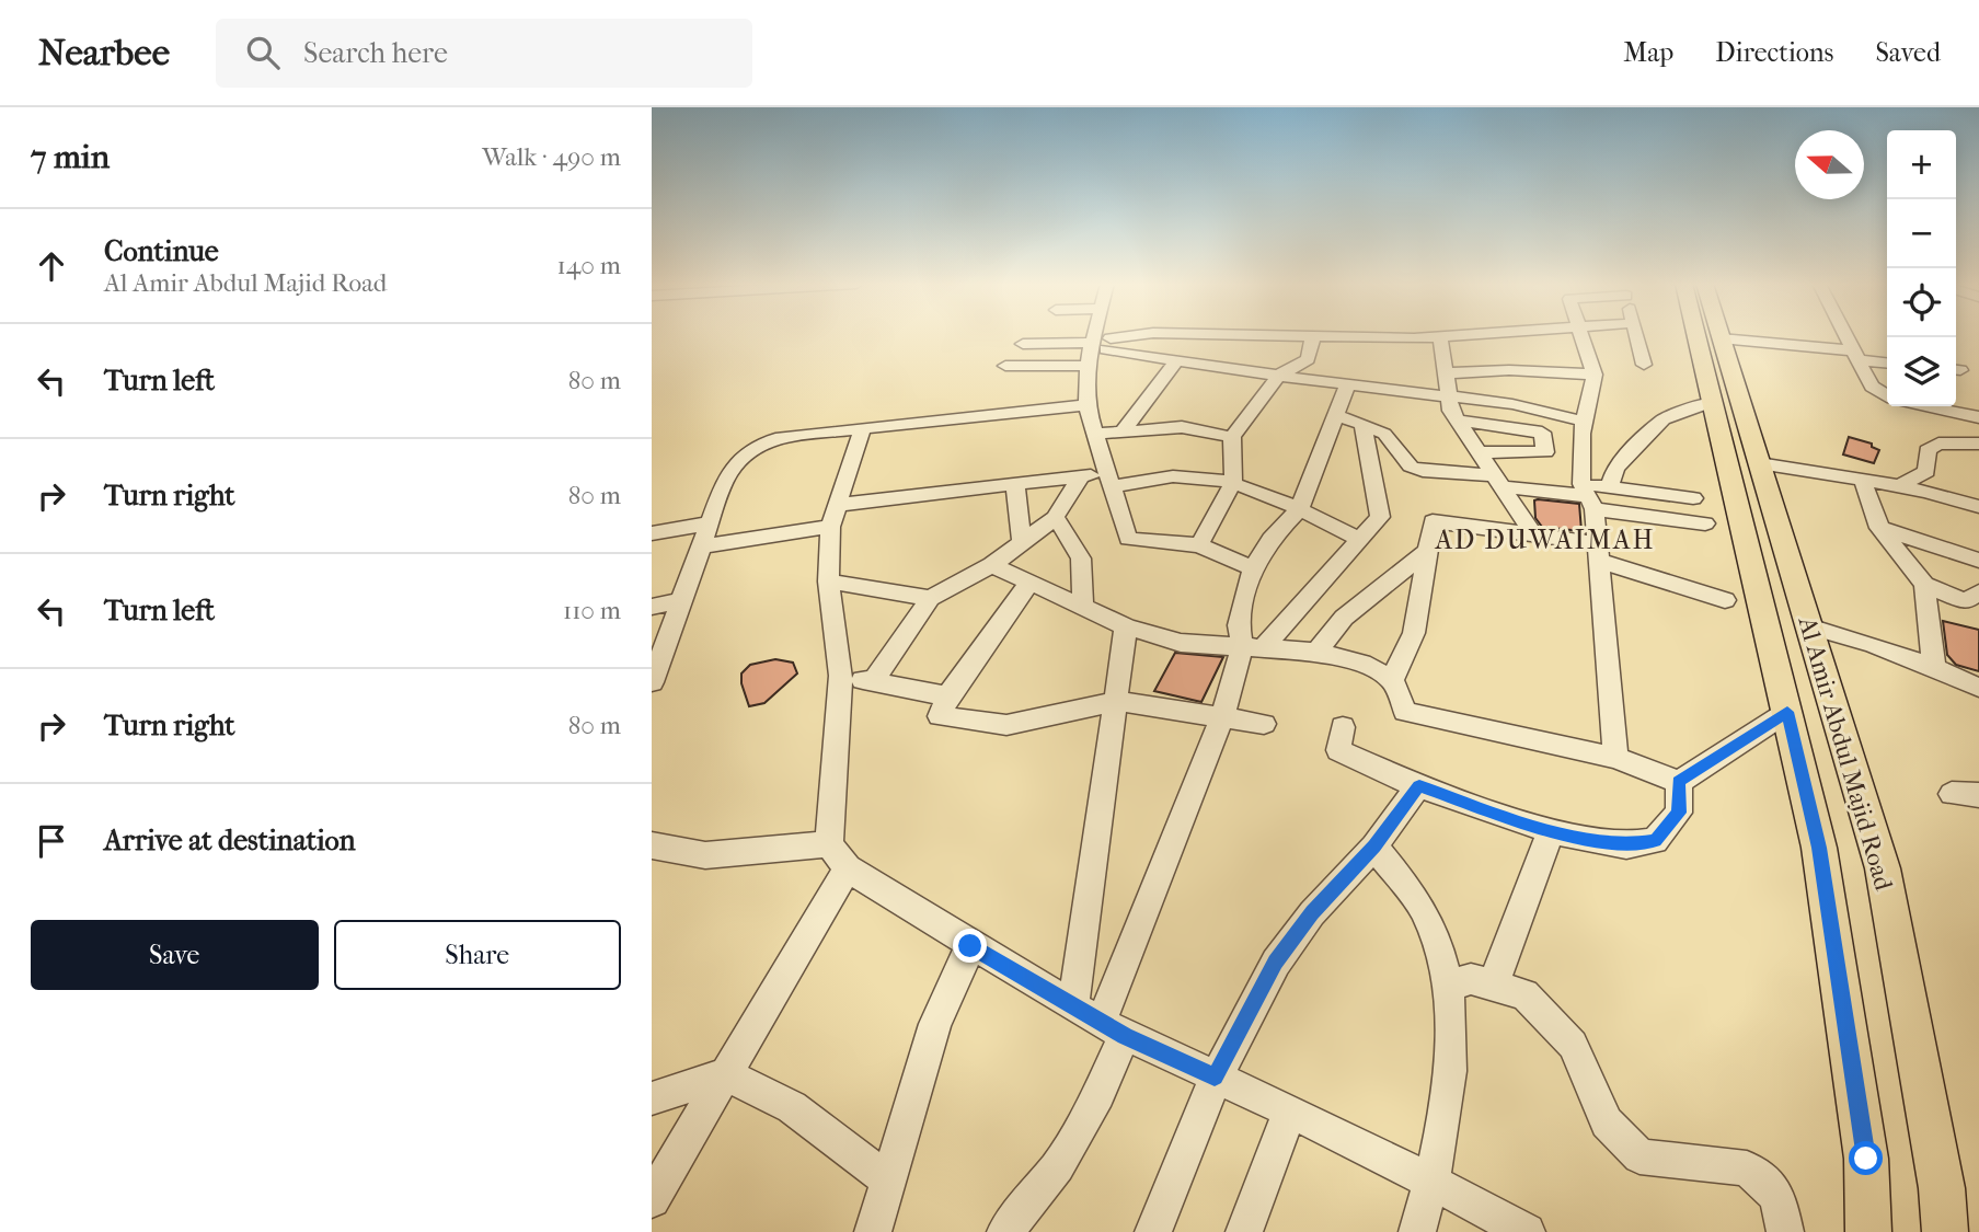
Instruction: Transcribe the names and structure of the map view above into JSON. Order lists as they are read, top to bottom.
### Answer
{
  "streets": {
    "main road": ["Al Amir Abdul Majid Road"]
  },
  "districts": ["AD DUWAIMAH"],
  "north": "left",
  "page": {
    "header": "Nearbee",
    "search": "Search here",
    "nav": ["Map", "Directions", "Saved"],
    "heading": ["7 min", "Walk · 490 m"],
    "map_buttons": ["+", "−"],
    "list": [
      ["Continue", "Al Amir Abdul Majid Road", "140 m"],
      ["Turn left", "80 m"],
      ["Turn right", "80 m"],
      ["Turn left", "110 m"],
      ["Turn right", "80 m"],
      "Arrive at destination"
    ],
    "buttons": ["Save", "Share"]
  }
}
